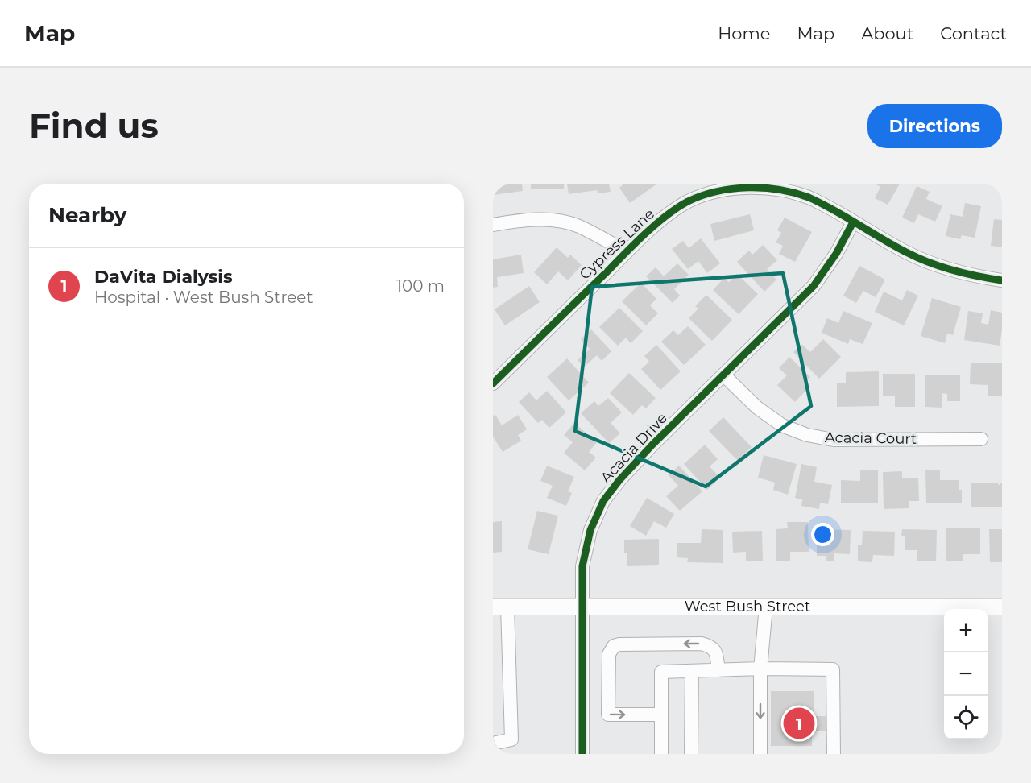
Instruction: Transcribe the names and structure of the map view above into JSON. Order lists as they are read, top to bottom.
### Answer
{
  "streets": {
    "main road": ["West Bush Street"],
    "street": ["Cypress Lane", "Acacia Court", "Acacia Drive"]
  },
  "crossings": [
    ["Cypress Lane", "Acacia Drive"],
    ["Acacia Court", "Acacia Drive"],
    ["Acacia Drive", "West Bush Street"]
  ],
  "page": {
    "header": "Map",
    "nav": [
      "Home",
      "Map",
      "About",
      "Contact"
    ],
    "buttons": "Directions",
    "title": "Find us",
    "heading": "Nearby",
    "list": [
      {
        "mark": "1",
        "name": "DaVita Dialysis",
        "note": "Hospital · West Bush Street",
        "value": "100 m"
      }
    ],
    "map_buttons": ["+", "−"],
    "pins": "1"
  }
}
